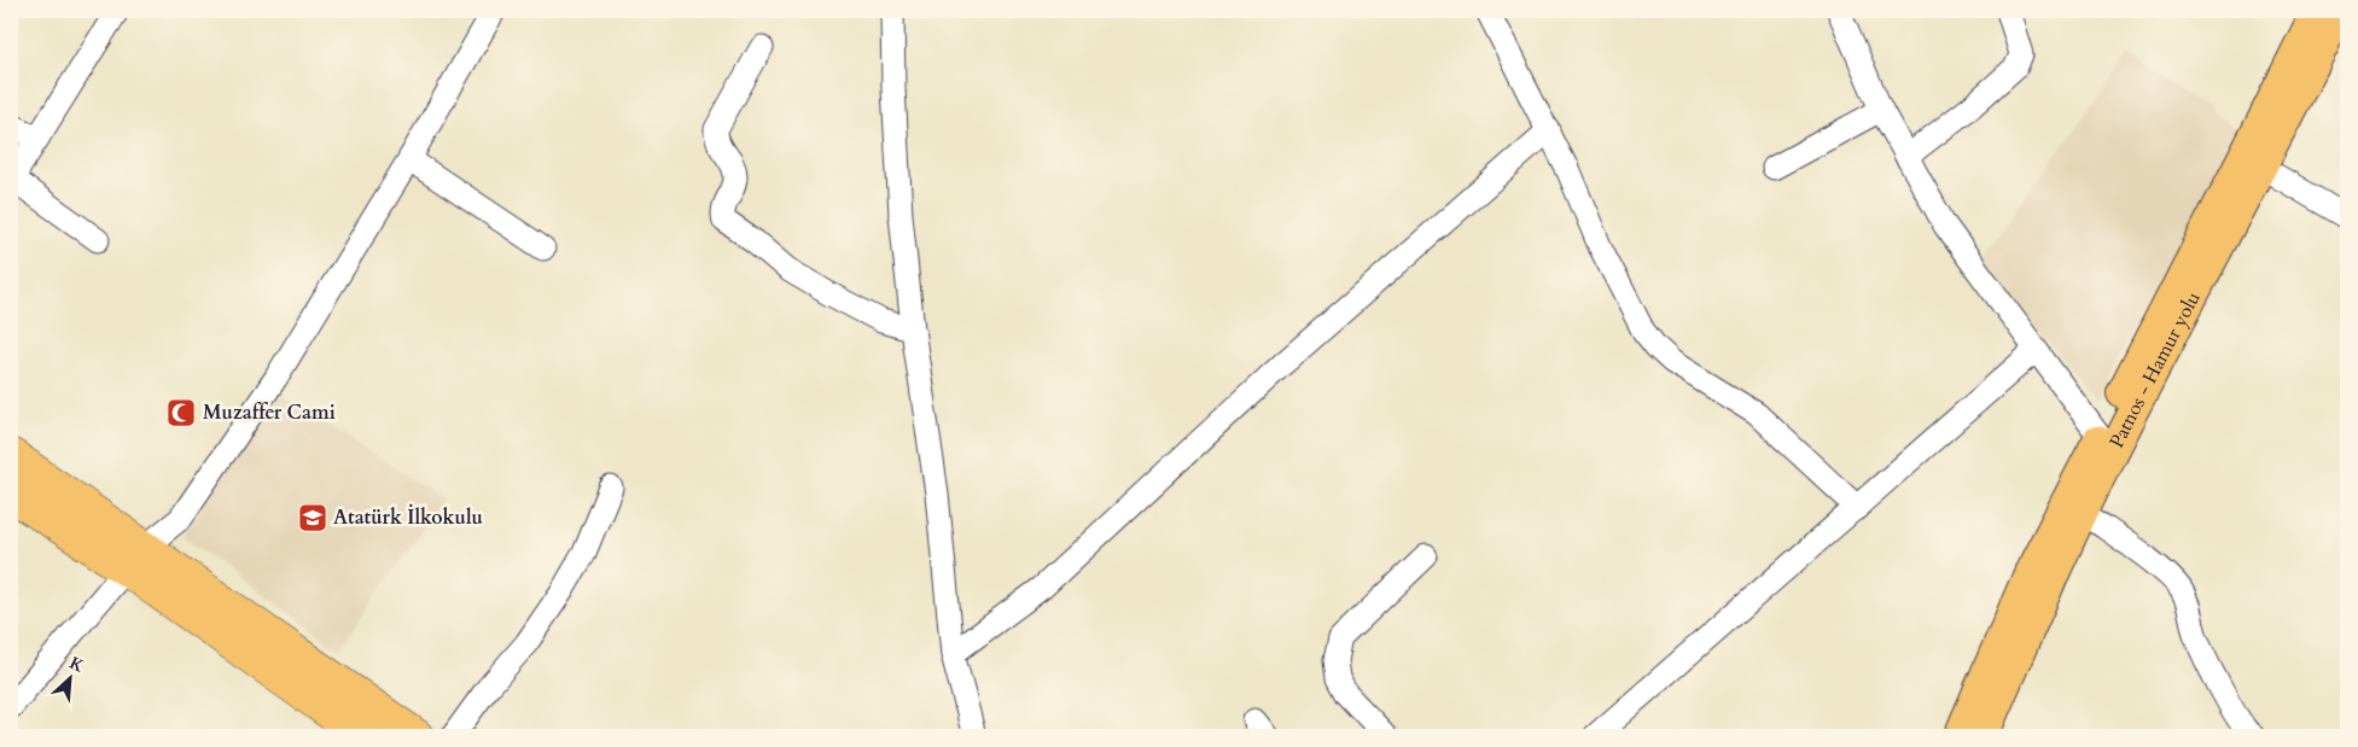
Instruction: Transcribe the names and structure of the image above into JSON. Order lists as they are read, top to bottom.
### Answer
{
  "streets": {
    "main road": ["Patnos - Hamur yolu"]
  },
  "places": {
    "mosque": ["Muzaffer Cami"],
    "school or university": ["Atatürk İlkokulu"]
  },
  "north": "top right"
}
